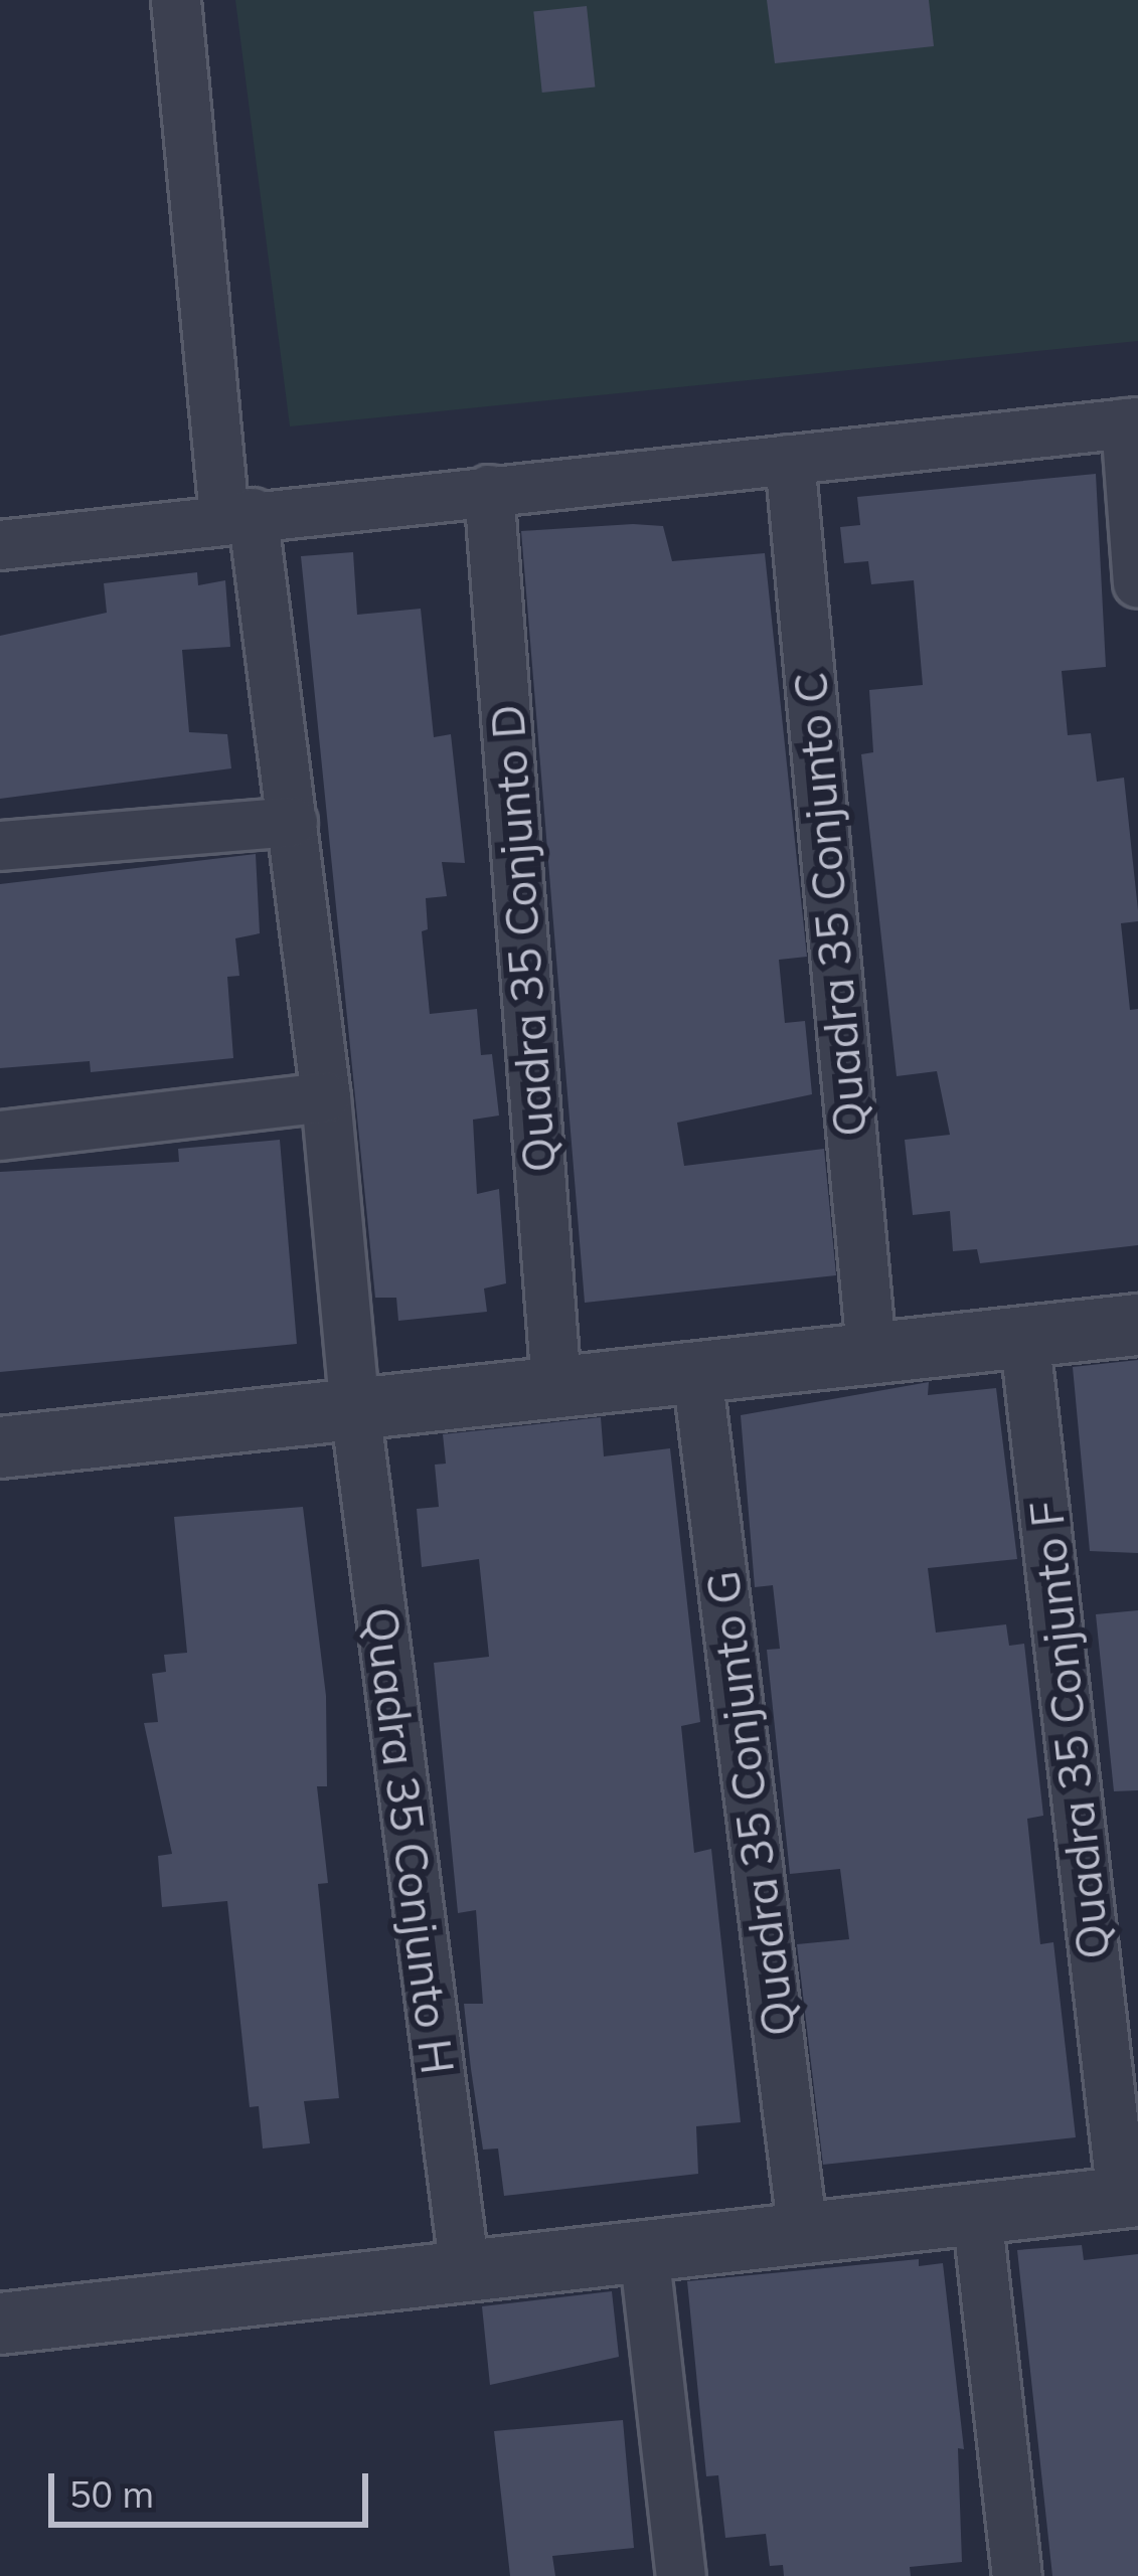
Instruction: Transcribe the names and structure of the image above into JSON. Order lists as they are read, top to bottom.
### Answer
{
  "streets": {
    "street": [
      "Quadra 35 Conjunto C",
      "Quadra 35 Conjunto D",
      "Quadra 35 Conjunto F",
      "Quadra 35 Conjunto G",
      "Quadra 35 Conjunto H"
    ]
  },
  "scale_bar": "50 m"
}
